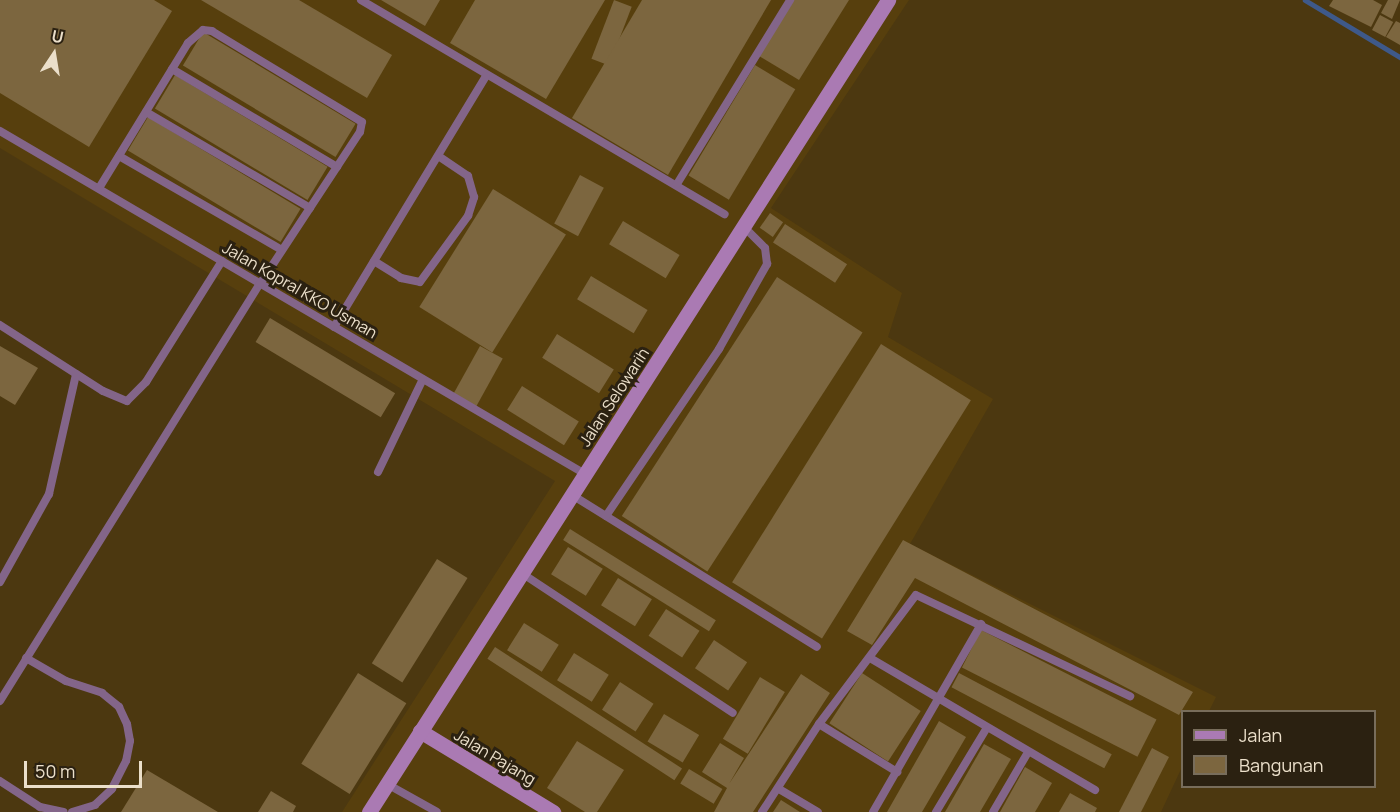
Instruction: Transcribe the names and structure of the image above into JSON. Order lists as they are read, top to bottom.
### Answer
{
  "streets": {
    "main road": ["Jalan Selowarih", "Jalan Pajang"],
    "lane": ["Jalan Kopral KKO Usman"]
  },
  "crossings": [
    ["Jalan Kopral KKO Usman", "Jalan Selowarih"],
    ["Jalan Selowarih", "Jalan Pajang"]
  ],
  "legend": ["Jalan", "Bangunan"],
  "scale_bar": "50 m",
  "north": "top"
}
